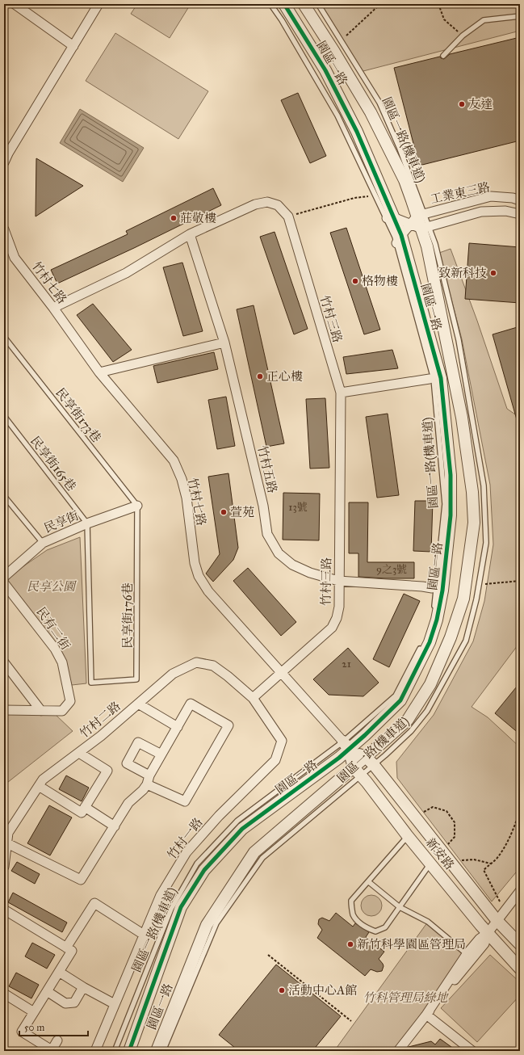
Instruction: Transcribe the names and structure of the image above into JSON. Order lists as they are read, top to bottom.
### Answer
{
  "streets": {
    "street": [
      "園區一路",
      "工業東三路",
      "竹村七路",
      "竹村三路",
      "竹村五路",
      "民享街",
      "民有二街",
      "竹村二路",
      "竹村一路",
      "新安路"
    ],
    "lane": [
      "園區一路(機車道)",
      "民享街173巷",
      "民享街165巷",
      "民享街176巷"
    ]
  },
  "crossings": [
    ["園區一路", "園區一路(機車道)"],
    ["園區一路", "工業東三路"],
    ["園區一路", "竹村七路"],
    ["園區一路", "新安路"],
    ["園區一路(機車道)", "工業東三路"],
    ["園區一路(機車道)", "竹村七路"],
    ["園區一路(機車道)", "新安路"],
    ["竹村七路", "竹村三路"],
    ["竹村七路", "新安路"],
    ["竹村三路", "竹村五路"],
    ["民享街173巷", "民享街"],
    ["民享街173巷", "民享街176巷"],
    ["民享街165巷", "民享街"],
    ["民享街165巷", "民享街176巷"],
    ["民享街", "民享街176巷"],
    ["竹村二路", "竹村一路"]
  ],
  "parks": ["民享公園", "竹科管理局綠地"],
  "places": [
    "友達",
    "莊敬樓",
    "致新科技",
    "格物樓",
    "正心樓",
    "萱苑",
    "新竹科學園區管理局",
    "活動中心A館"
  ],
  "house_numbers": ["13號", "9之3號", "21"],
  "scale_bar": "50 m"
}
